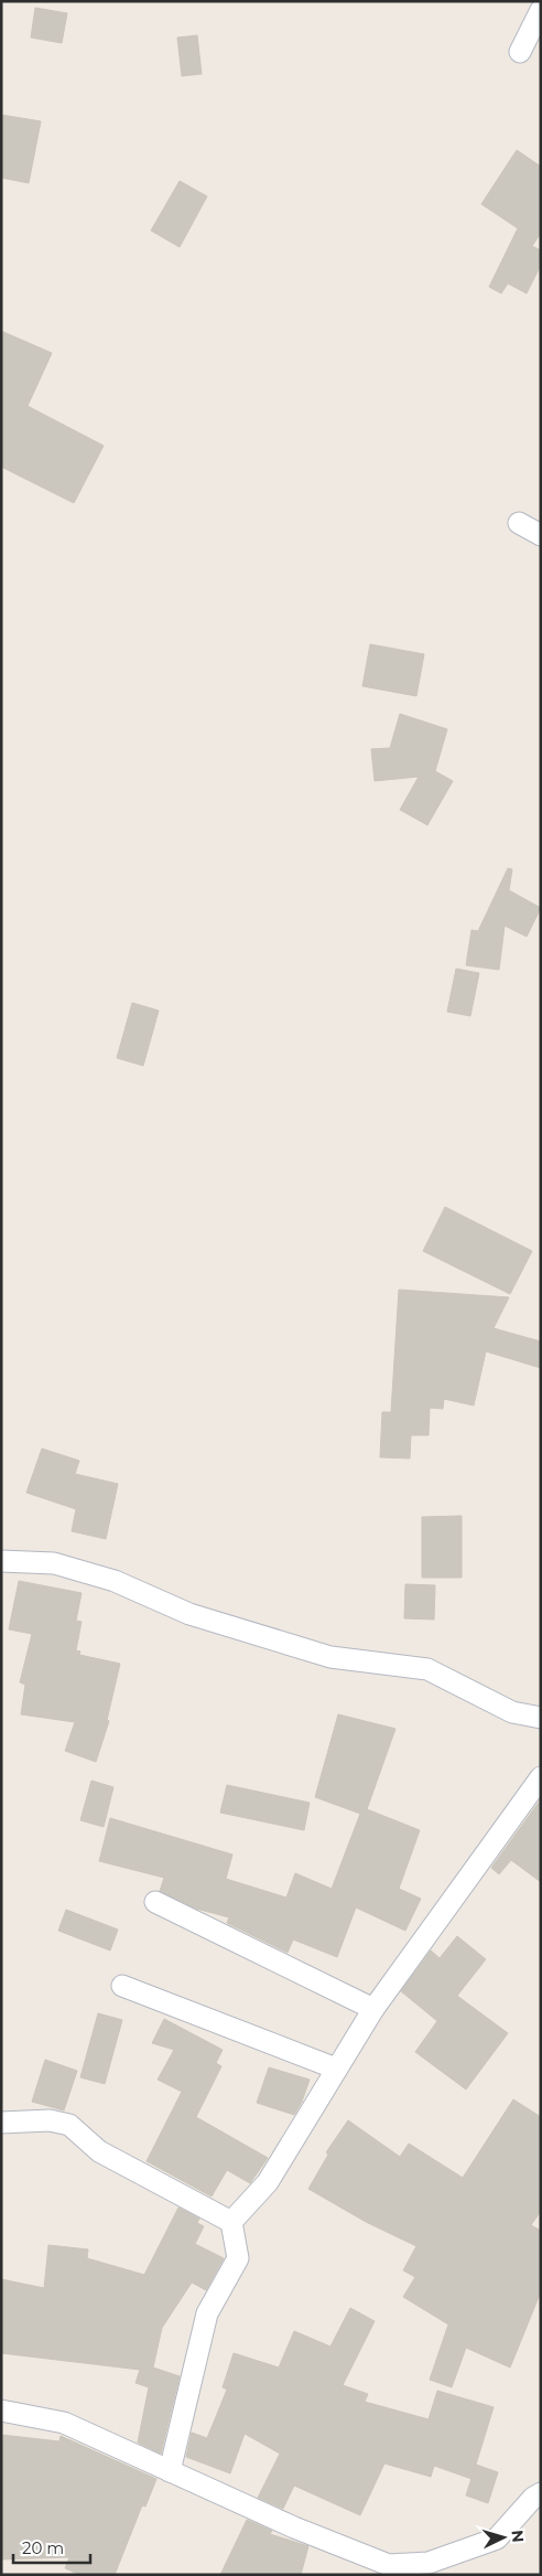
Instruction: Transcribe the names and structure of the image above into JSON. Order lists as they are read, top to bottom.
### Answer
{
  "scale_bar": "20 m",
  "north": "right"
}
